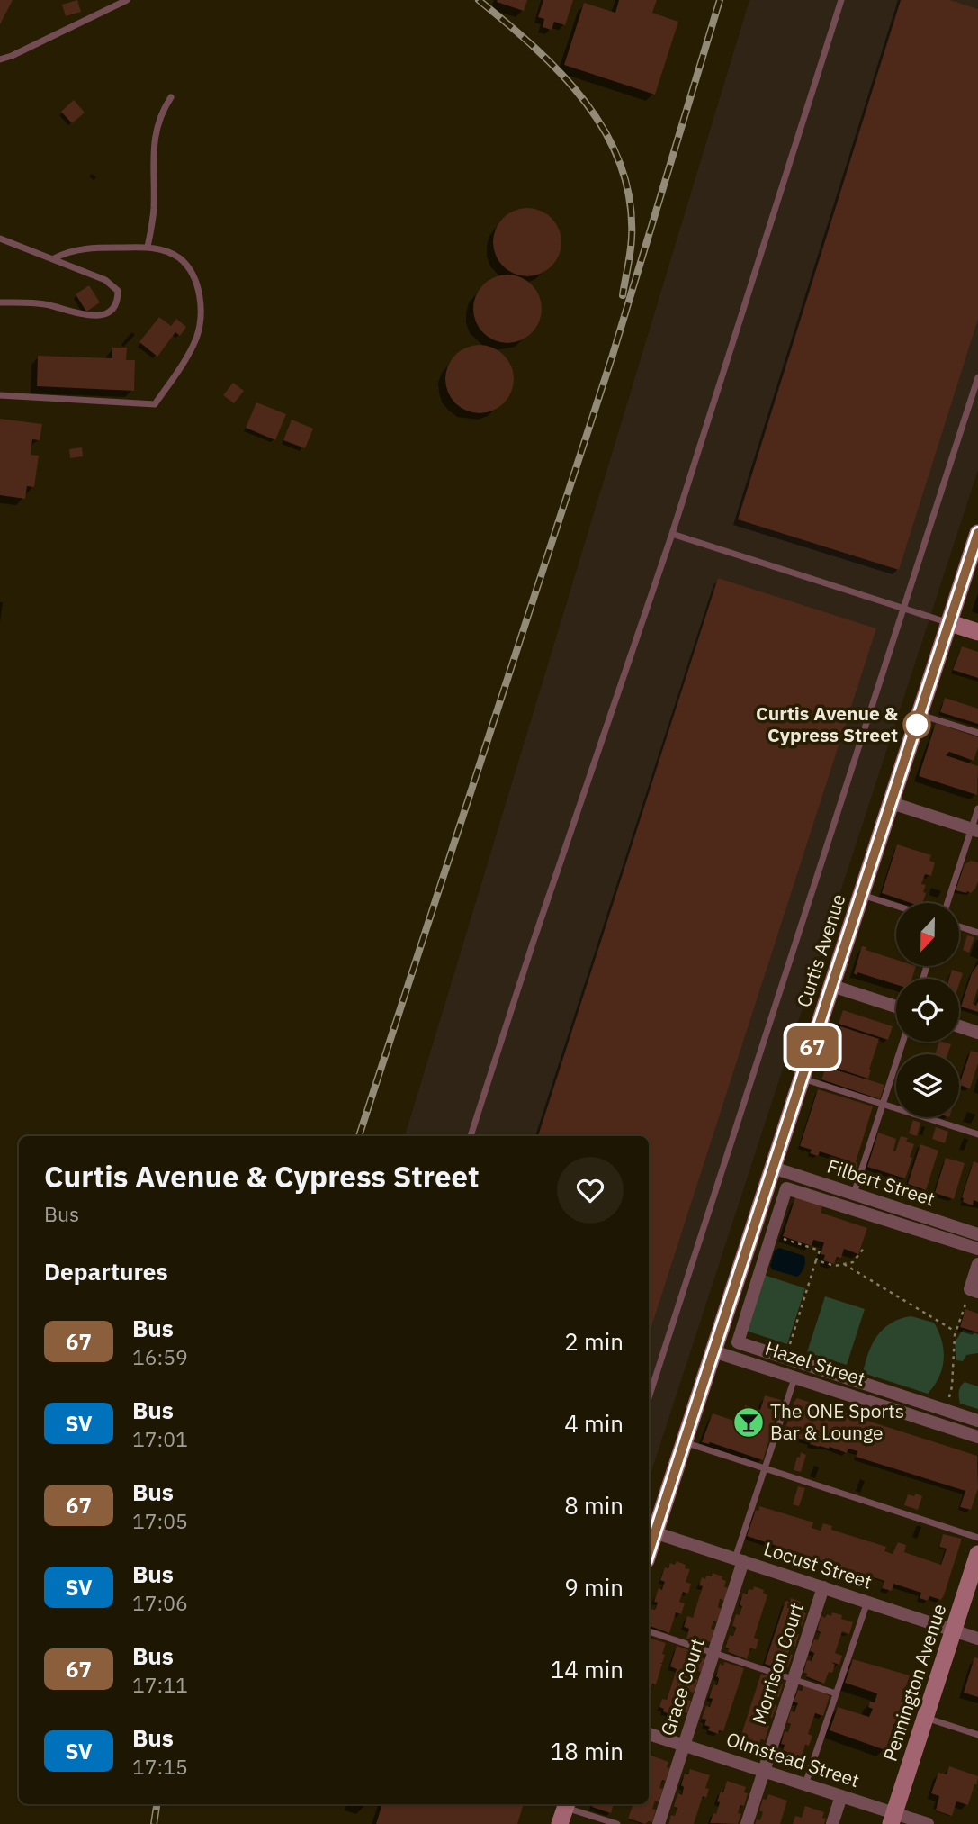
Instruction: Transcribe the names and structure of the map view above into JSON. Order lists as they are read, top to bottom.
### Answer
{
  "streets": {
    "main road": ["Curtis Avenue", "Pennington Avenue"],
    "street": [
      "Filbert Street",
      "Hazel Street",
      "Locust Street",
      "Morrison Court",
      "Grace Court",
      "Olmstead Street"
    ]
  },
  "crossings": [
    ["Curtis Avenue", "Filbert Street"],
    ["Curtis Avenue", "Hazel Street"],
    ["Curtis Avenue", "Locust Street"],
    ["Locust Street", "Morrison Court"],
    ["Locust Street", "Pennington Avenue"],
    ["Locust Street", "Grace Court"],
    ["Morrison Court", "Olmstead Street"],
    ["Pennington Avenue", "Olmstead Street"],
    ["Grace Court", "Olmstead Street"]
  ],
  "places": {
    "other": ["Curtis Avenue & Cypress Street"],
    "bar": ["The ONE Sports Bar & Lounge"]
  },
  "lines": ["bus line 67"],
  "north": "bottom",
  "page": {
    "on_map": "67",
    "heading": [
      ["Curtis Avenue & Cypress Street", "Bus"],
      "Departures"
    ],
    "list": [
      {
        "mark": "67",
        "name": "Bus",
        "note": "16:59",
        "value": "2 min"
      },
      {
        "mark": "SV",
        "name": "Bus",
        "note": "17:01",
        "value": "4 min"
      },
      {
        "mark": "67",
        "name": "Bus",
        "note": "17:05",
        "value": "8 min"
      },
      {
        "mark": "SV",
        "name": "Bus",
        "note": "17:06",
        "value": "9 min"
      },
      {
        "mark": "67",
        "name": "Bus",
        "note": "17:11",
        "value": "14 min"
      },
      {
        "mark": "SV",
        "name": "Bus",
        "note": "17:15",
        "value": "18 min"
      }
    ]
  }
}
